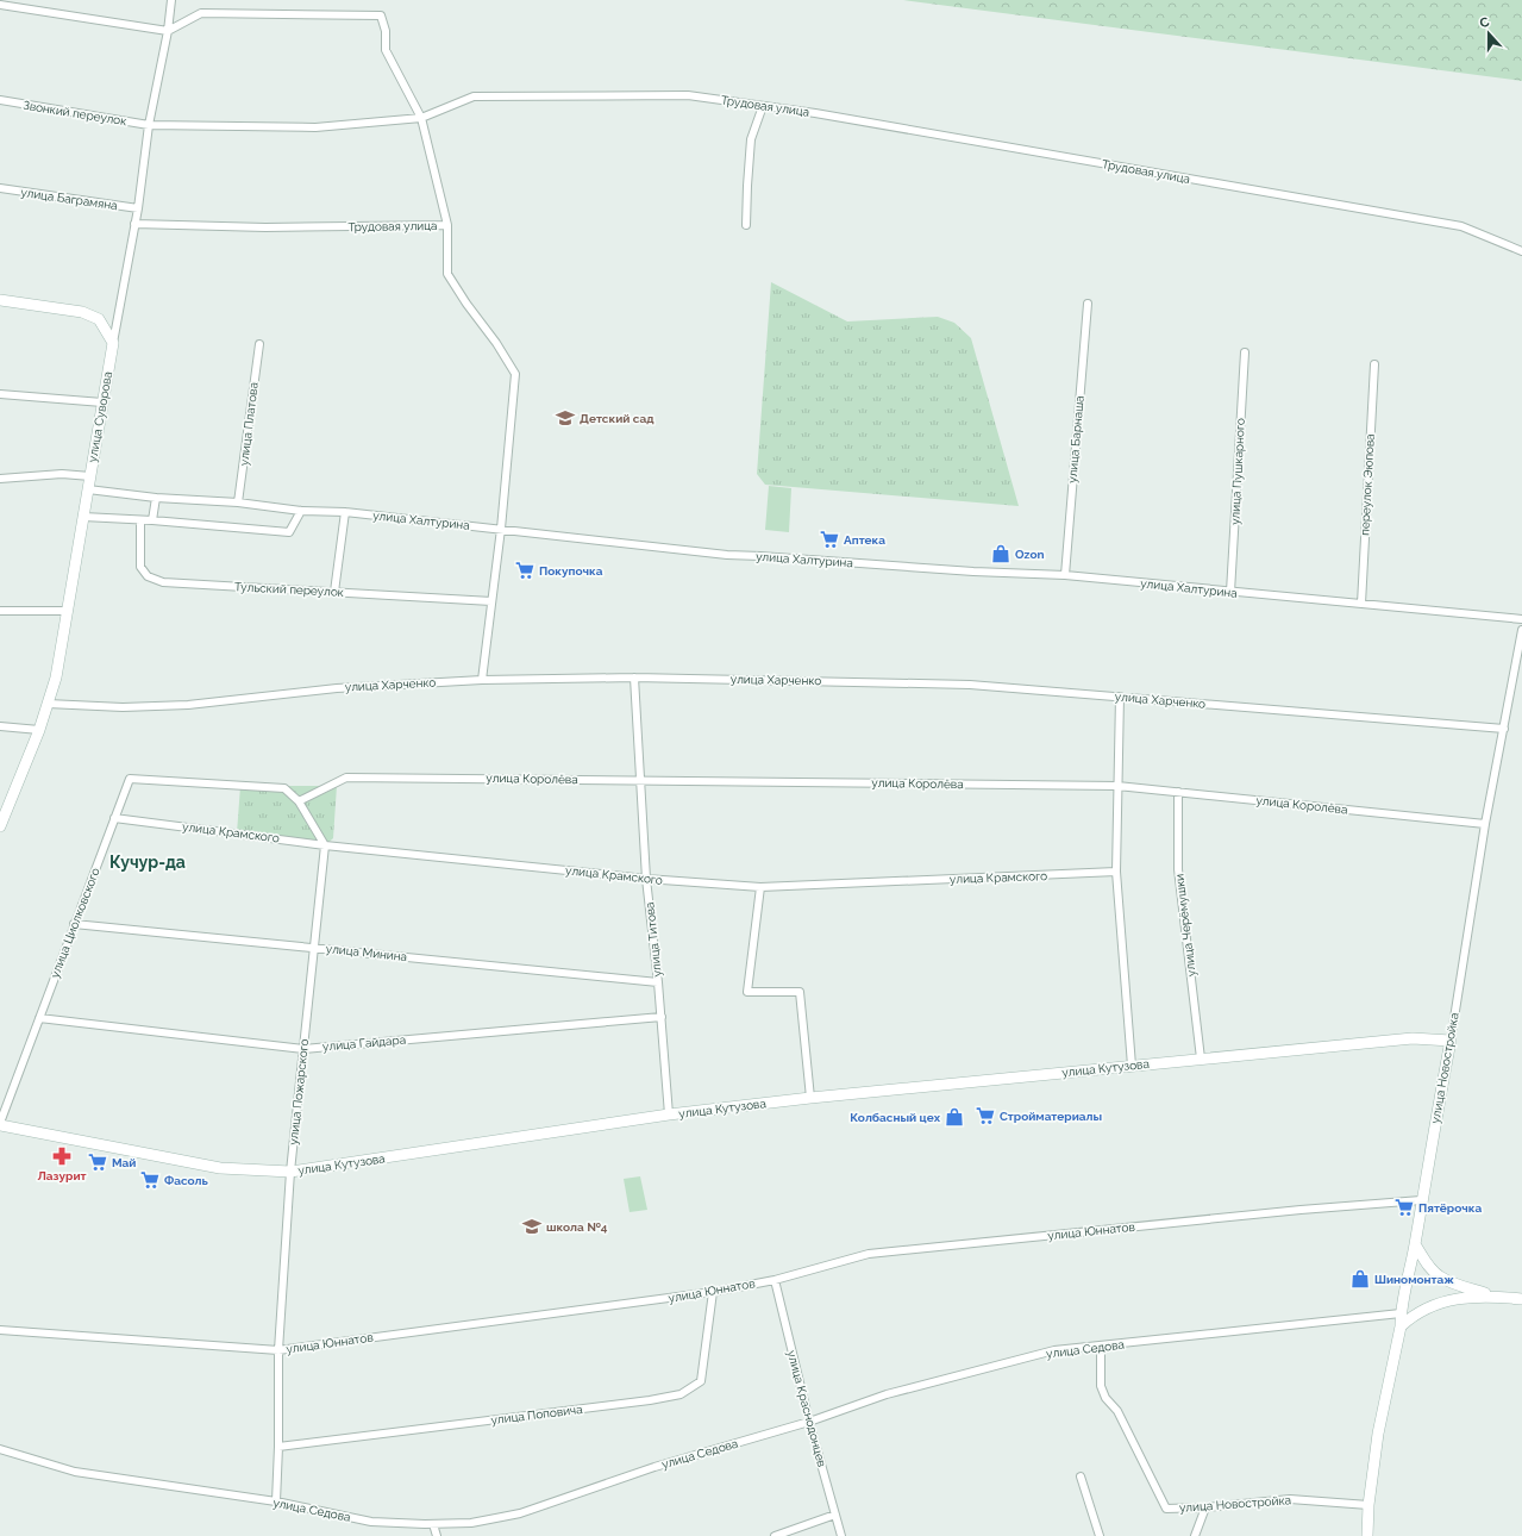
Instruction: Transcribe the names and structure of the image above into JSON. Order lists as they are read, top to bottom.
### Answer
{
  "streets": {
    "main road": ["улица Суворова", "улица Кутузова", "улица Новостройка"],
    "street": [
      "Трудовая улица",
      "Звонкий переулок",
      "улица Баграмяна",
      "улица Платова",
      "улица Барнаша",
      "улица Пушкарного",
      "переулок Эюпова",
      "улица Халтурина",
      "Тульский переулок",
      "улица Харченко",
      "улица Королёва",
      "улица Крамского",
      "улица Циолковского",
      "улица Черёмушки",
      "улица Титова",
      "улица Минина",
      "улица Гайдара",
      "улица Пожарского",
      "улица Юннатов",
      "улица Седова",
      "улица Краснодонцев",
      "улица Поповича"
    ]
  },
  "crossings": [
    ["Трудовая улица", "Звонкий переулок"],
    ["Трудовая улица", "улица Суворова"],
    ["Звонкий переулок", "улица Суворова"],
    ["улица Баграмяна", "улица Суворова"],
    ["улица Суворова", "улица Халтурина"],
    ["улица Суворова", "улица Харченко"],
    ["улица Платова", "улица Халтурина"],
    ["улица Барнаша", "улица Халтурина"],
    ["улица Пушкарного", "улица Халтурина"],
    ["переулок Эюпова", "улица Халтурина"],
    ["улица Харченко", "улица Титова"],
    ["улица Харченко", "улица Новостройка"],
    ["улица Королёва", "улица Циолковского"],
    ["улица Королёва", "улица Черёмушки"],
    ["улица Королёва", "улица Титова"],
    ["улица Королёва", "улица Новостройка"],
    ["улица Крамского", "улица Циолковского"],
    ["улица Крамского", "улица Титова"],
    ["улица Крамского", "улица Пожарского"],
    ["улица Циолковского", "улица Минина"],
    ["улица Циолковского", "улица Гайдара"],
    ["улица Циолковского", "улица Кутузова"],
    ["улица Черёмушки", "улица Кутузова"],
    ["улица Титова", "улица Минина"],
    ["улица Титова", "улица Гайдара"],
    ["улица Титова", "улица Кутузова"],
    ["улица Минина", "улица Пожарского"],
    ["улица Гайдара", "улица Пожарского"],
    ["улица Кутузова", "улица Новостройка"],
    ["улица Кутузова", "улица Пожарского"],
    ["улица Новостройка", "улица Юннатов"],
    ["улица Новостройка", "улица Седова"],
    ["улица Пожарского", "улица Юннатов"],
    ["улица Пожарского", "улица Седова"],
    ["улица Пожарского", "улица Поповича"],
    ["улица Юннатов", "улица Краснодонцев"],
    ["улица Юннатов", "улица Поповича"],
    ["улица Седова", "улица Краснодонцев"]
  ],
  "districts": ["Кучур-да"],
  "places": {
    "school or university": ["Детский сад", "школа №4"],
    "supermarket": [
      "Аптека",
      "Покупочка",
      "Стройматериалы",
      "Май",
      "Фасоль",
      "Пятёрочка"
    ],
    "shop": ["Ozon", "Колбасный цех", "Шиномонтаж"],
    "pharmacy": ["Лазурит"]
  },
  "north": "top"
}
